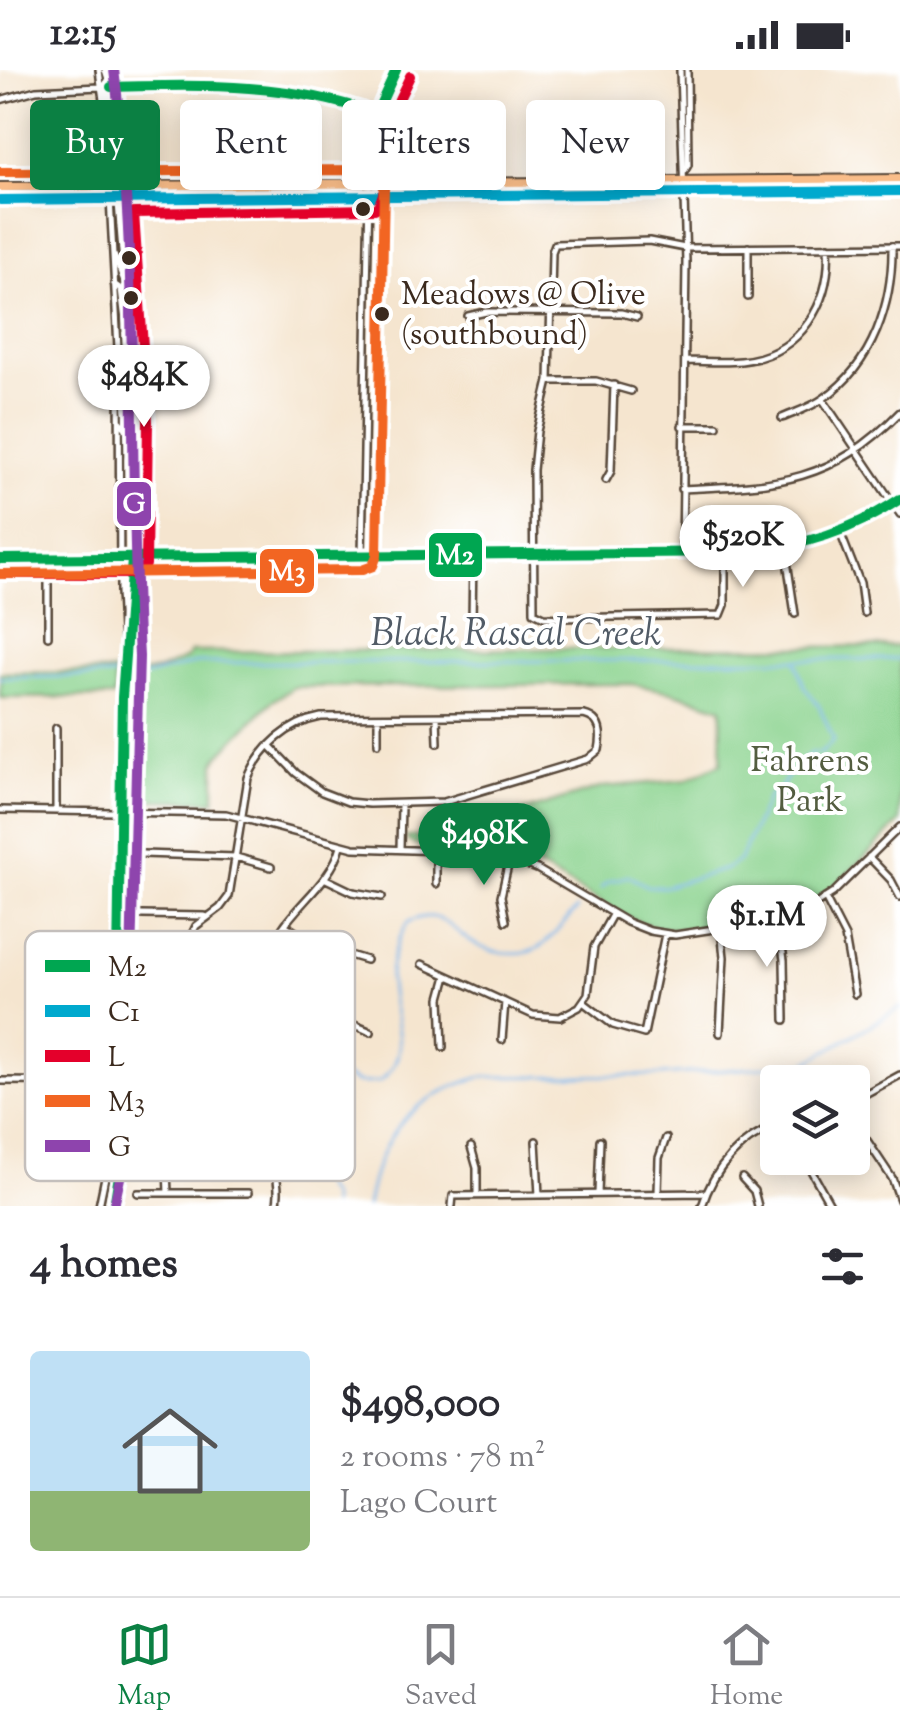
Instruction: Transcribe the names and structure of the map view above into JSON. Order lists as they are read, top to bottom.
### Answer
{
  "water": ["Black Rascal Creek"],
  "parks": ["Fahrens Park"],
  "places": ["Meadows @ Olive (southbound)"],
  "lines": [
    "transit line M2",
    "transit line G",
    "transit line L",
    "transit line M3",
    "transit line C1"
  ],
  "legend": [
    "M2",
    "C1",
    "L",
    "M3",
    "G"
  ],
  "page": {
    "status": "12:15",
    "chip": [
      "Buy",
      "Rent",
      "Filters",
      "New"
    ],
    "price": [
      "$484K",
      "$520K",
      "$498K",
      "$1.1M"
    ],
    "heading": "4 homes",
    "list": [
      {
        "name": "$498,000",
        "note": "2 rooms · 78 m² · Lago Court"
      }
    ],
    "tabs": ["Map", "Saved", "Home"]
  }
}
